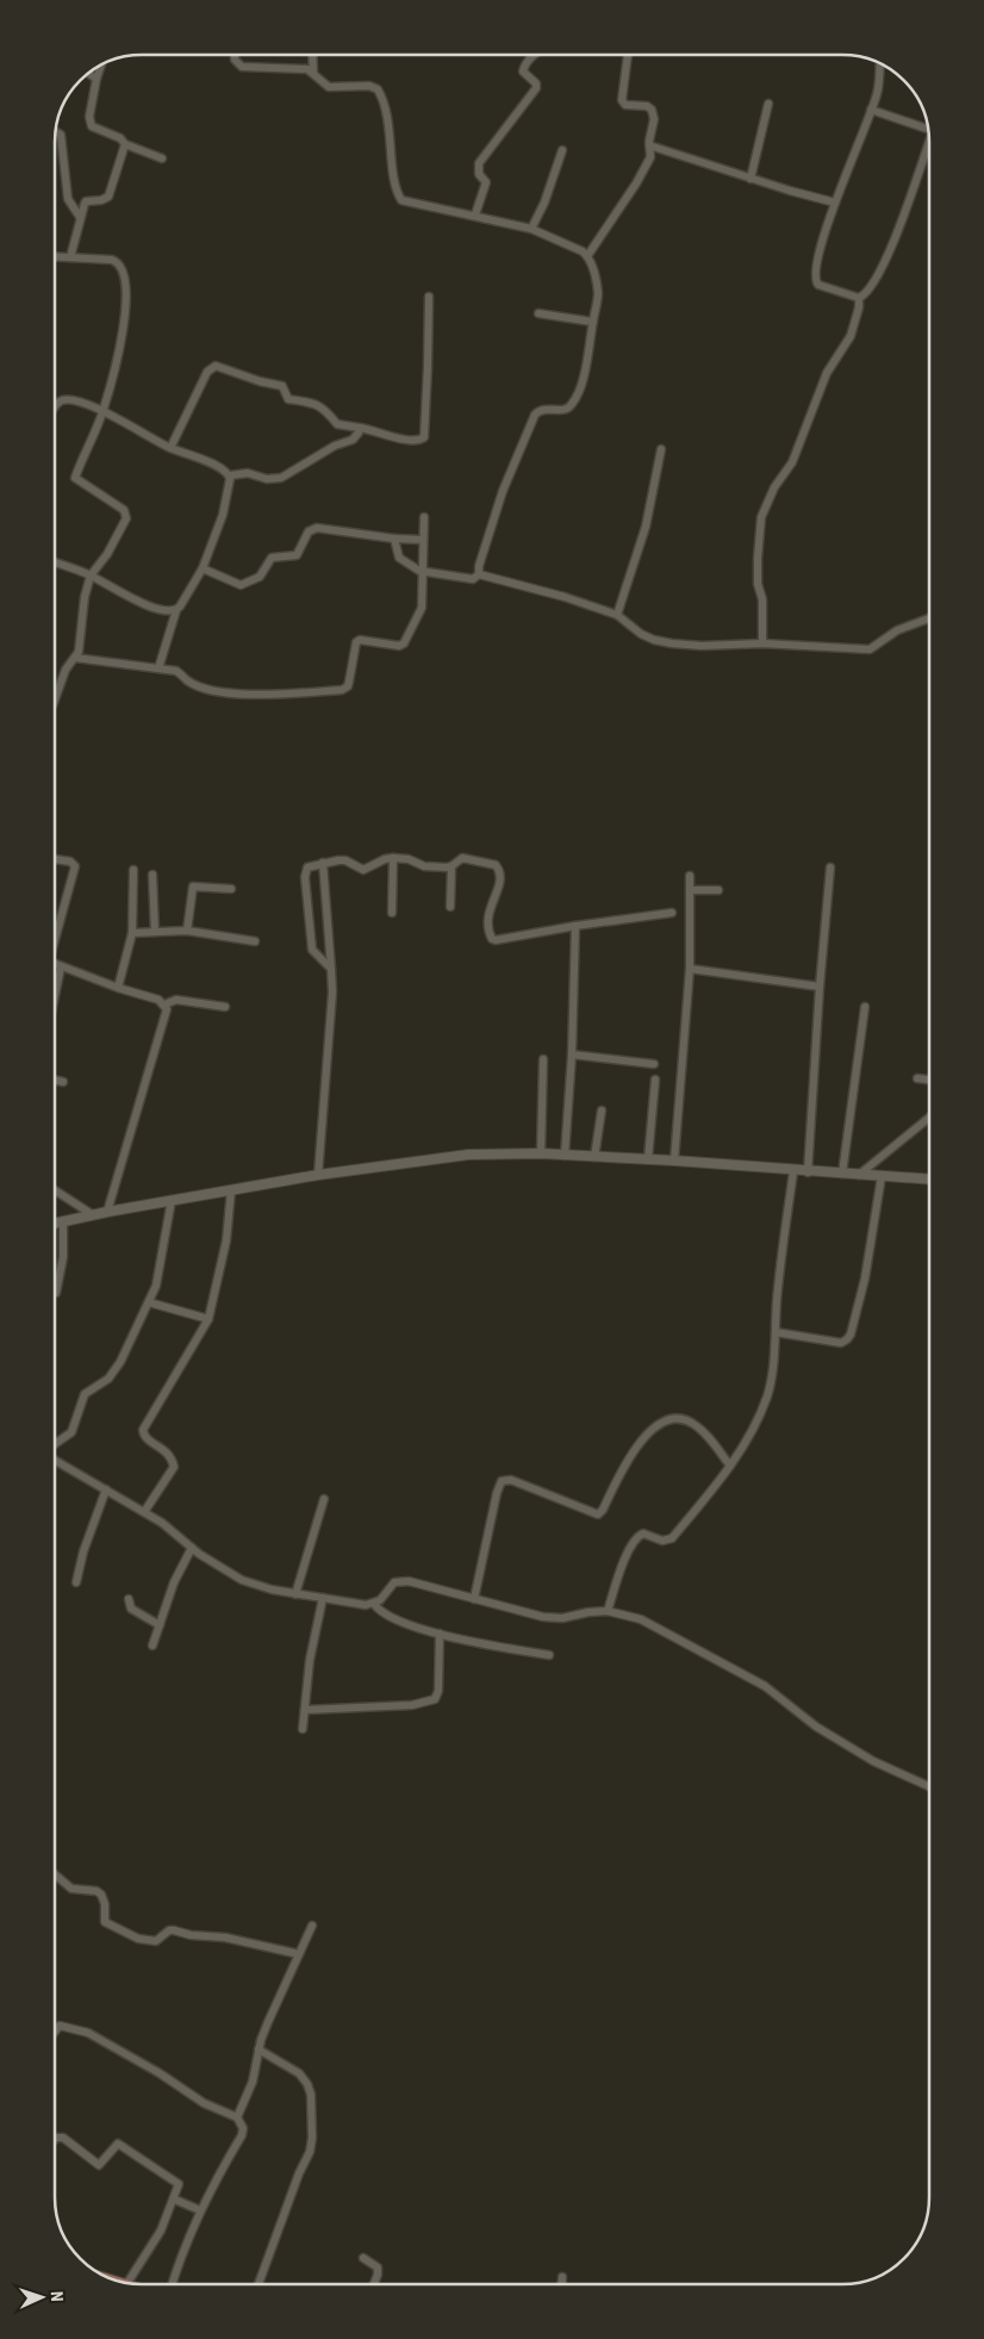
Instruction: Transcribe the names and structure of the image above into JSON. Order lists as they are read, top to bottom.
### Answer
{
  "north": "right"
}
